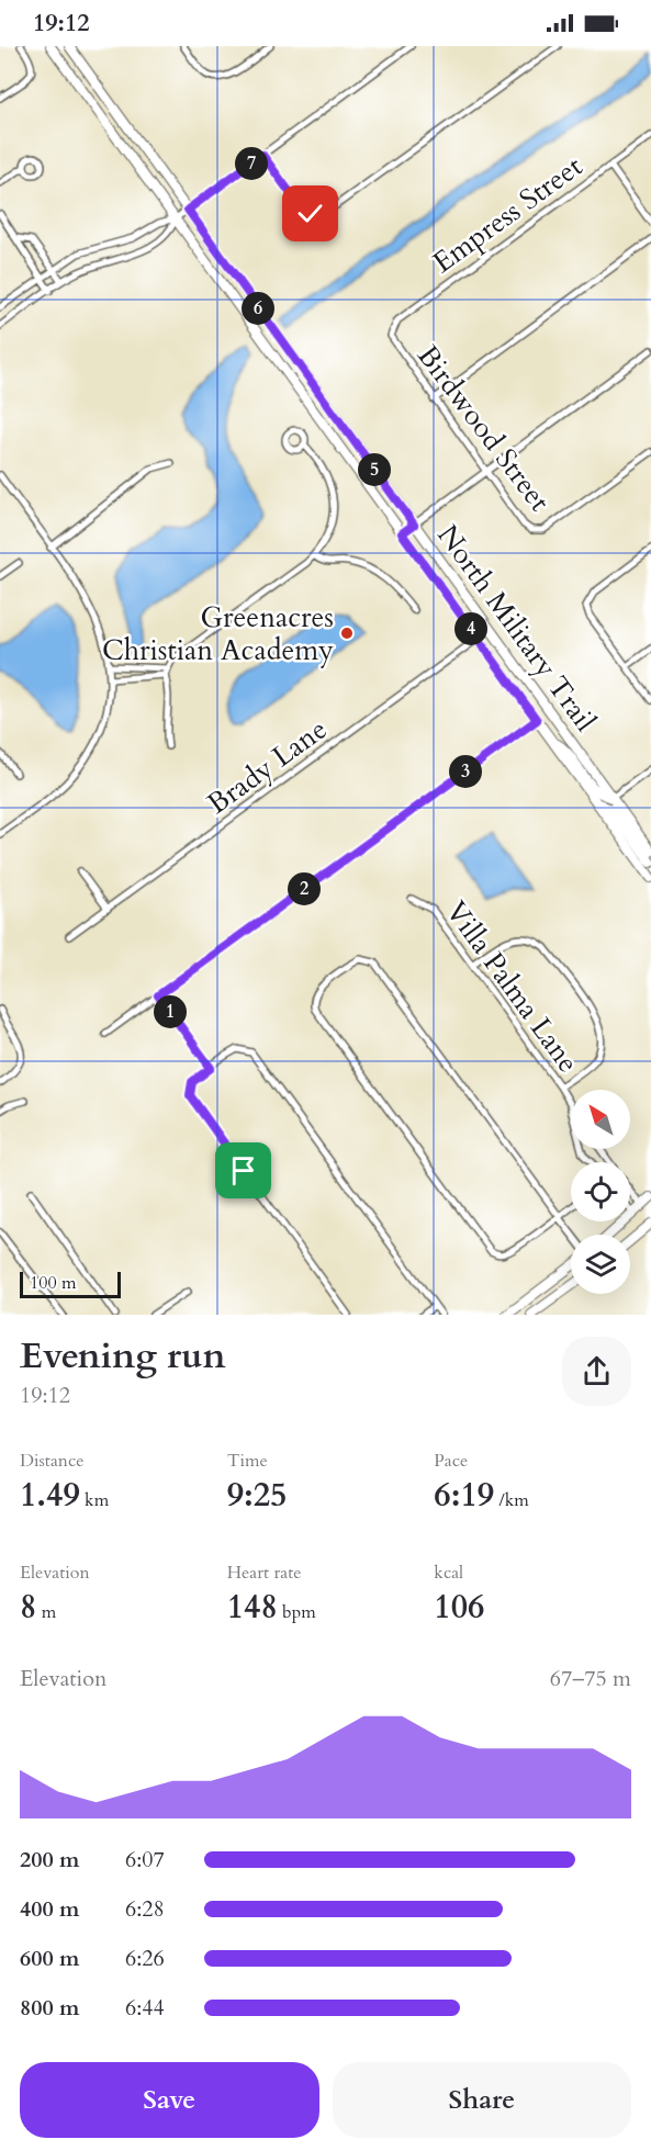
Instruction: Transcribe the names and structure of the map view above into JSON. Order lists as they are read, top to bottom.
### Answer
{
  "streets": {
    "main road": ["North Military Trail"],
    "street": [
      "Empress Street",
      "Birdwood Street",
      "Brady Lane",
      "Villa Palma Lane"
    ]
  },
  "crossings": [
    ["Empress Street", "Birdwood Street"],
    ["North Military Trail", "Brady Lane"]
  ],
  "places": ["Greenacres Christian Academy"],
  "scale_bar": "100 m",
  "north": "top left",
  "page": {
    "status": "19:12",
    "pins": [
      "7",
      "6",
      "5",
      "4",
      "3",
      "2",
      "1"
    ],
    "scale": "100 m",
    "heading": ["Evening run", "19:12"],
    "stats": [
      ["Distance", "1.49 km"],
      ["Time", "9:25"],
      ["Pace", "6:19 /km"],
      ["Elevation", "8 m"],
      ["Heart rate", "148 bpm"],
      ["kcal", "106"]
    ],
    "chart": ["Elevation", "67–75 m"],
    "list": [
      {
        "name": "200 m",
        "note": "6:07"
      },
      {
        "name": "400 m",
        "note": "6:28"
      },
      {
        "name": "600 m",
        "note": "6:26"
      },
      {
        "name": "800 m",
        "note": "6:44"
      }
    ],
    "buttons": ["Save", "Share"]
  }
}
